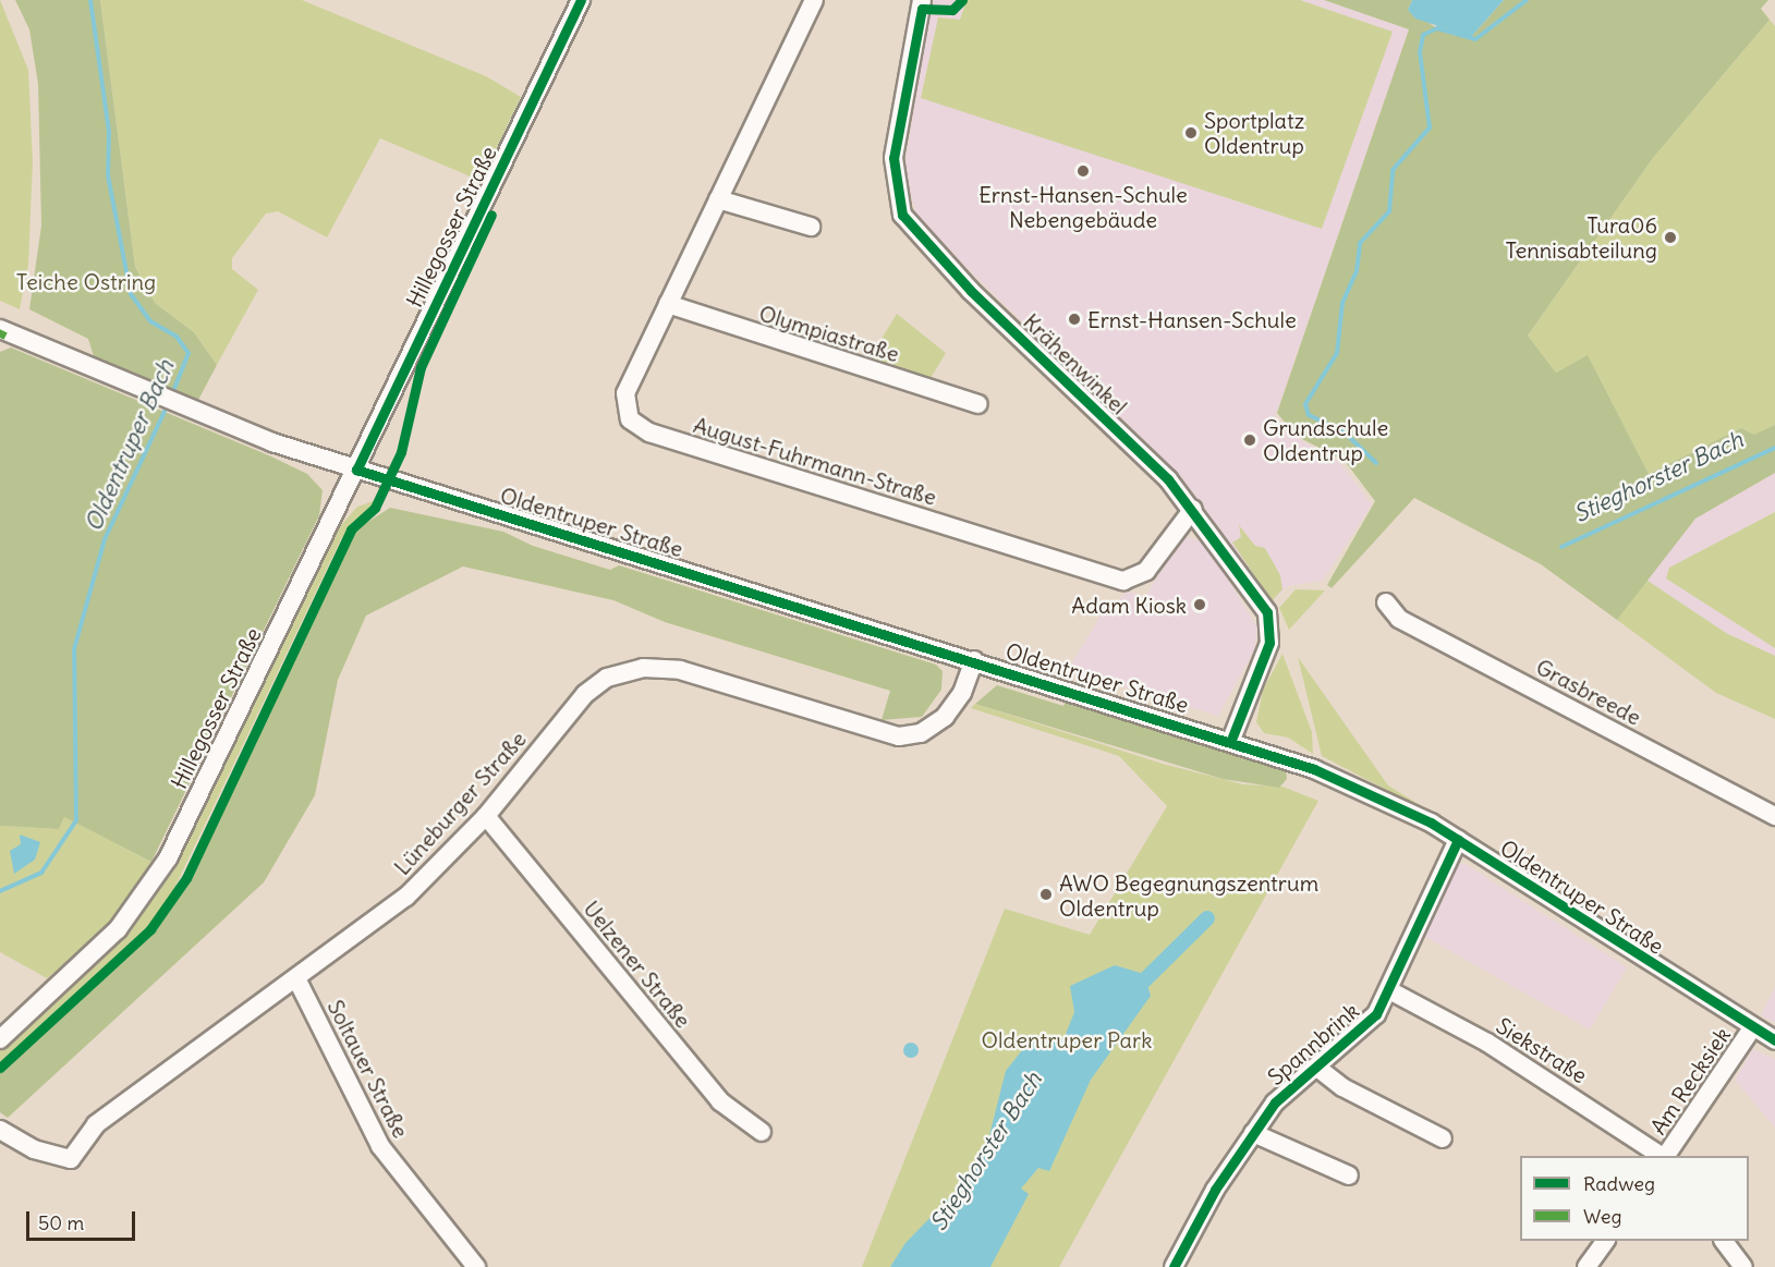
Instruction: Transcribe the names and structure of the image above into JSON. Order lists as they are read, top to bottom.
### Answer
{
  "streets": {
    "street": [
      "Hillegosser Straße",
      "Olympiastraße",
      "Krähenwinkel",
      "August-Fuhrmann-Straße",
      "Oldentruper Straße",
      "Grasbreede",
      "Lüneburger Straße",
      "Uelzener Straße",
      "Spannbrink",
      "Siekstraße",
      "Soltauer Straße",
      "Am Recksiek"
    ]
  },
  "crossings": [
    ["Hillegosser Straße", "Oldentruper Straße"],
    ["Olympiastraße", "August-Fuhrmann-Straße"],
    ["Krähenwinkel", "August-Fuhrmann-Straße"],
    ["Krähenwinkel", "Oldentruper Straße"],
    ["Oldentruper Straße", "Lüneburger Straße"],
    ["Oldentruper Straße", "Spannbrink"],
    ["Oldentruper Straße", "Am Recksiek"],
    ["Lüneburger Straße", "Uelzener Straße"],
    ["Lüneburger Straße", "Soltauer Straße"],
    ["Spannbrink", "Siekstraße"]
  ],
  "water": ["Oldentruper Bach", "Stieghorster Bach"],
  "parks": ["Teiche Ostring", "Oldentruper Park"],
  "places": [
    "Sportplatz Oldentrup",
    "Ernst-Hansen-Schule Nebengebäude",
    "Tura06 Tennisabteilung",
    "Ernst-Hansen-Schule",
    "Grundschule Oldentrup",
    "Adam Kiosk",
    "AWO Begegnungszentrum Oldentrup"
  ],
  "legend": ["Radweg", "Weg"],
  "scale_bar": "50 m"
}
